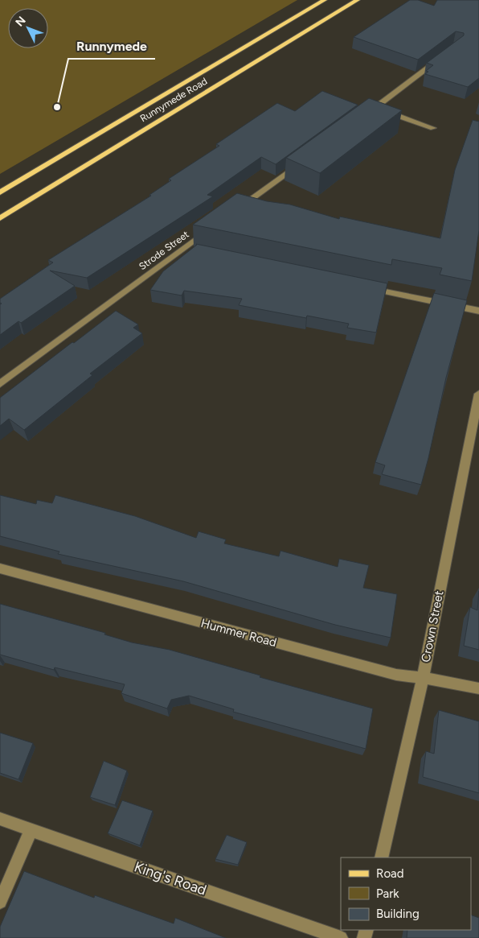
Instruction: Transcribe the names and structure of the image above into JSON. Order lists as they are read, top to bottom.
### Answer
{
  "streets": {
    "main road": ["Runnymede Road"],
    "street": [
      "Strode Street",
      "Crown Street",
      "Hummer Road",
      "King's Road"
    ]
  },
  "crossings": [
    ["Crown Street", "Hummer Road"]
  ],
  "places": ["Runnymede"],
  "legend": ["Road", "Park", "Building"],
  "north": "top left"
}
